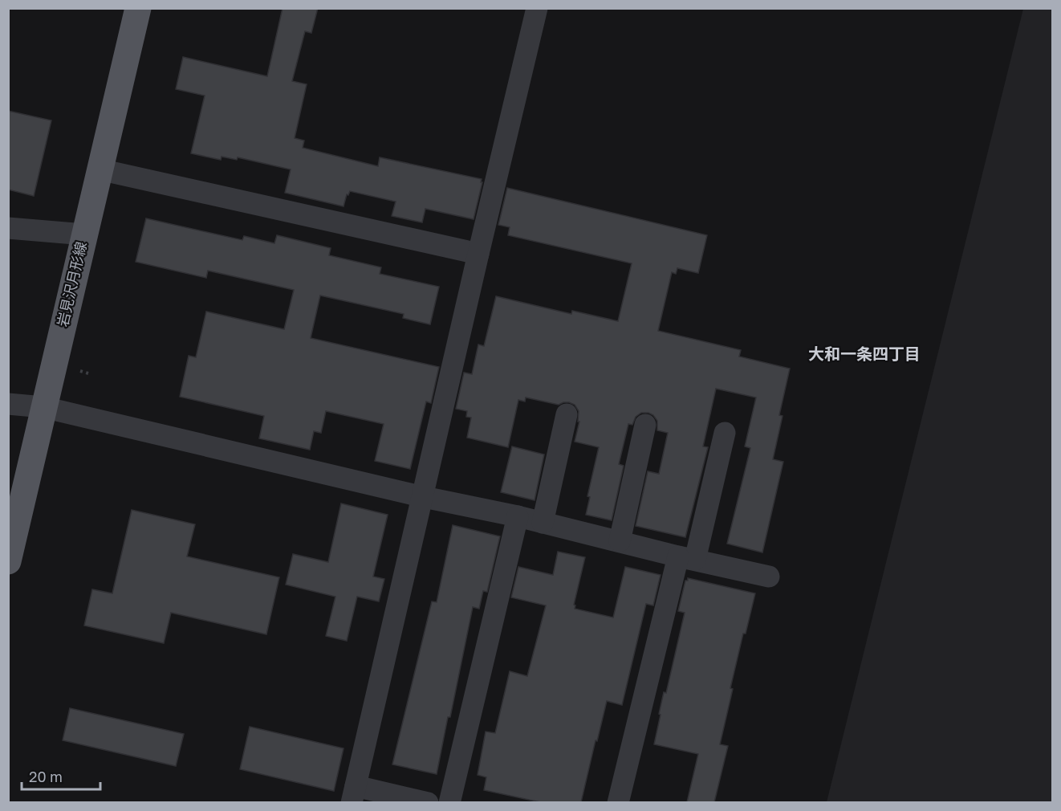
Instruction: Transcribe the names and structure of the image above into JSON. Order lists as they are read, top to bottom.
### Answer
{
  "streets": {
    "main road": ["岩見沢月形線"]
  },
  "districts": ["大和一条四丁目"],
  "scale_bar": "20 m"
}
